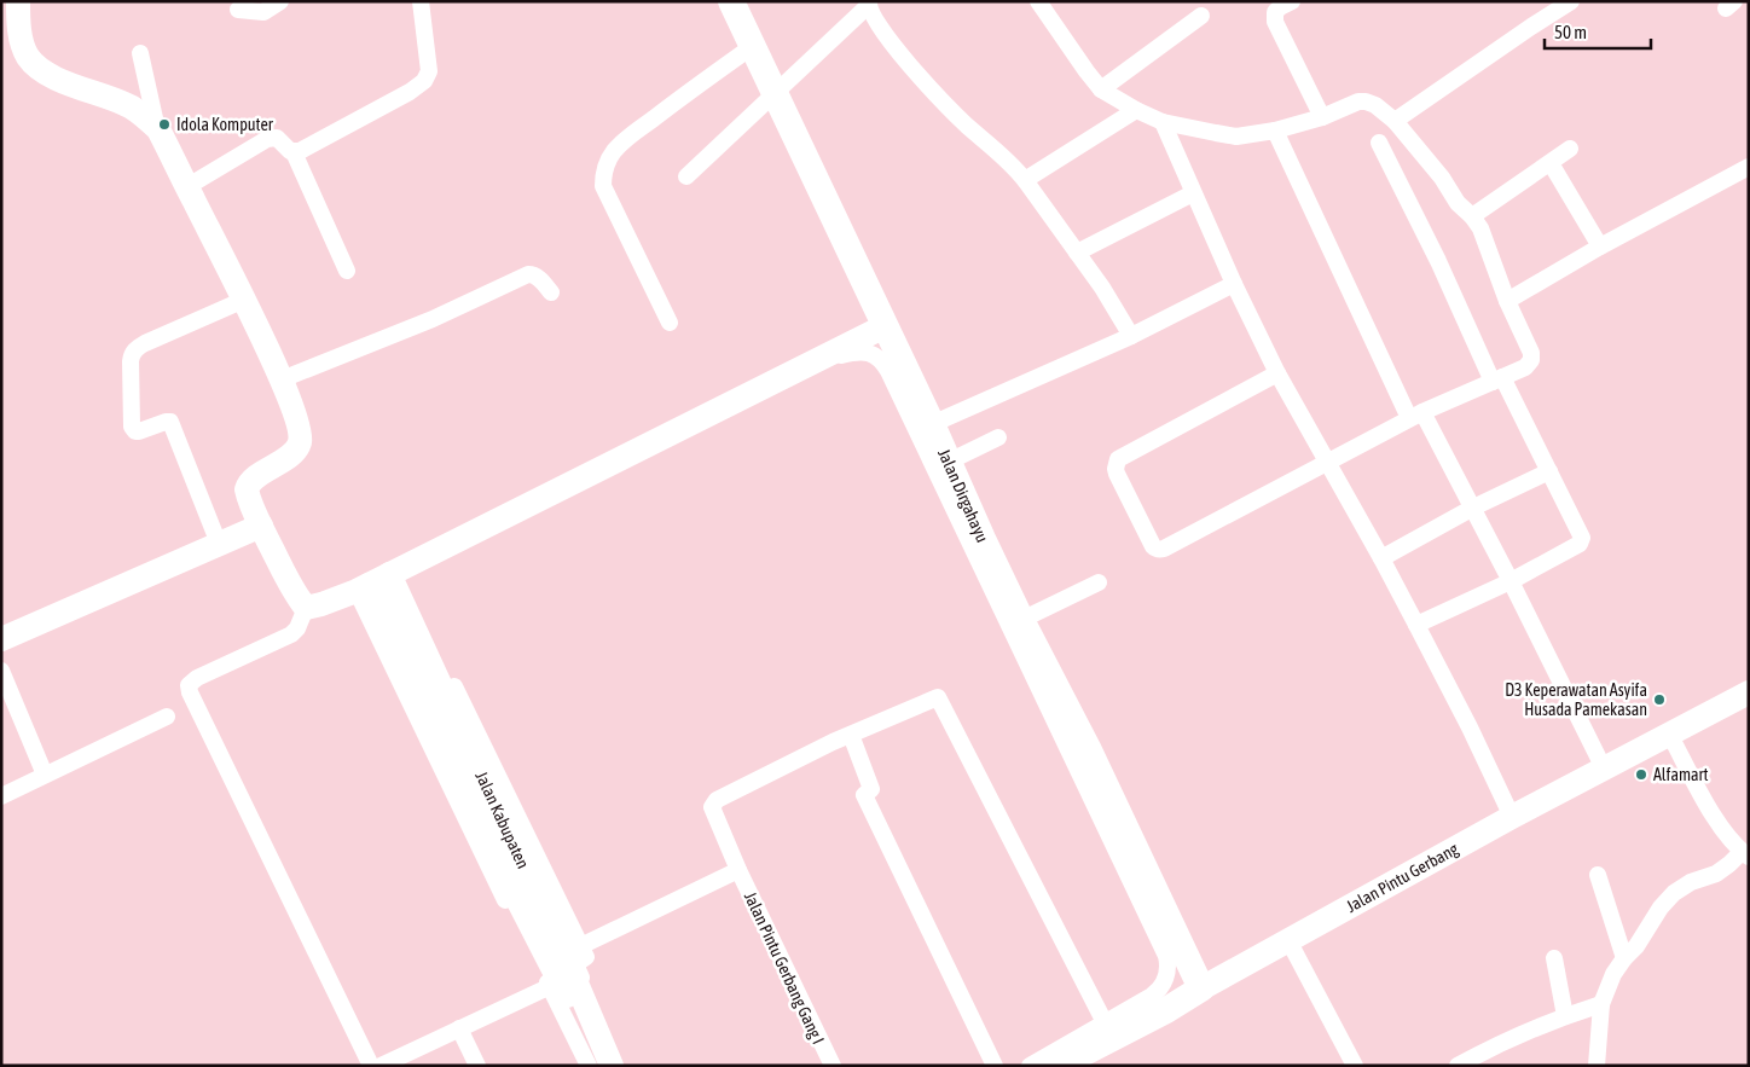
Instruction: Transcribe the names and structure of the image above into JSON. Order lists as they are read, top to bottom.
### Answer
{
  "streets": {
    "main road": ["Jalan Dirgahayu", "Jalan Pintu Gerbang"],
    "street": ["Jalan Kabupaten", "Jalan Pintu Gerbang Gang I"]
  },
  "crossings": [
    ["Jalan Dirgahayu", "Jalan Pintu Gerbang"]
  ],
  "places": ["Idola Komputer", "D3 Keperawatan Asyifa Husada Pamekasan", "Alfamart"],
  "scale_bar": "50 m"
}
